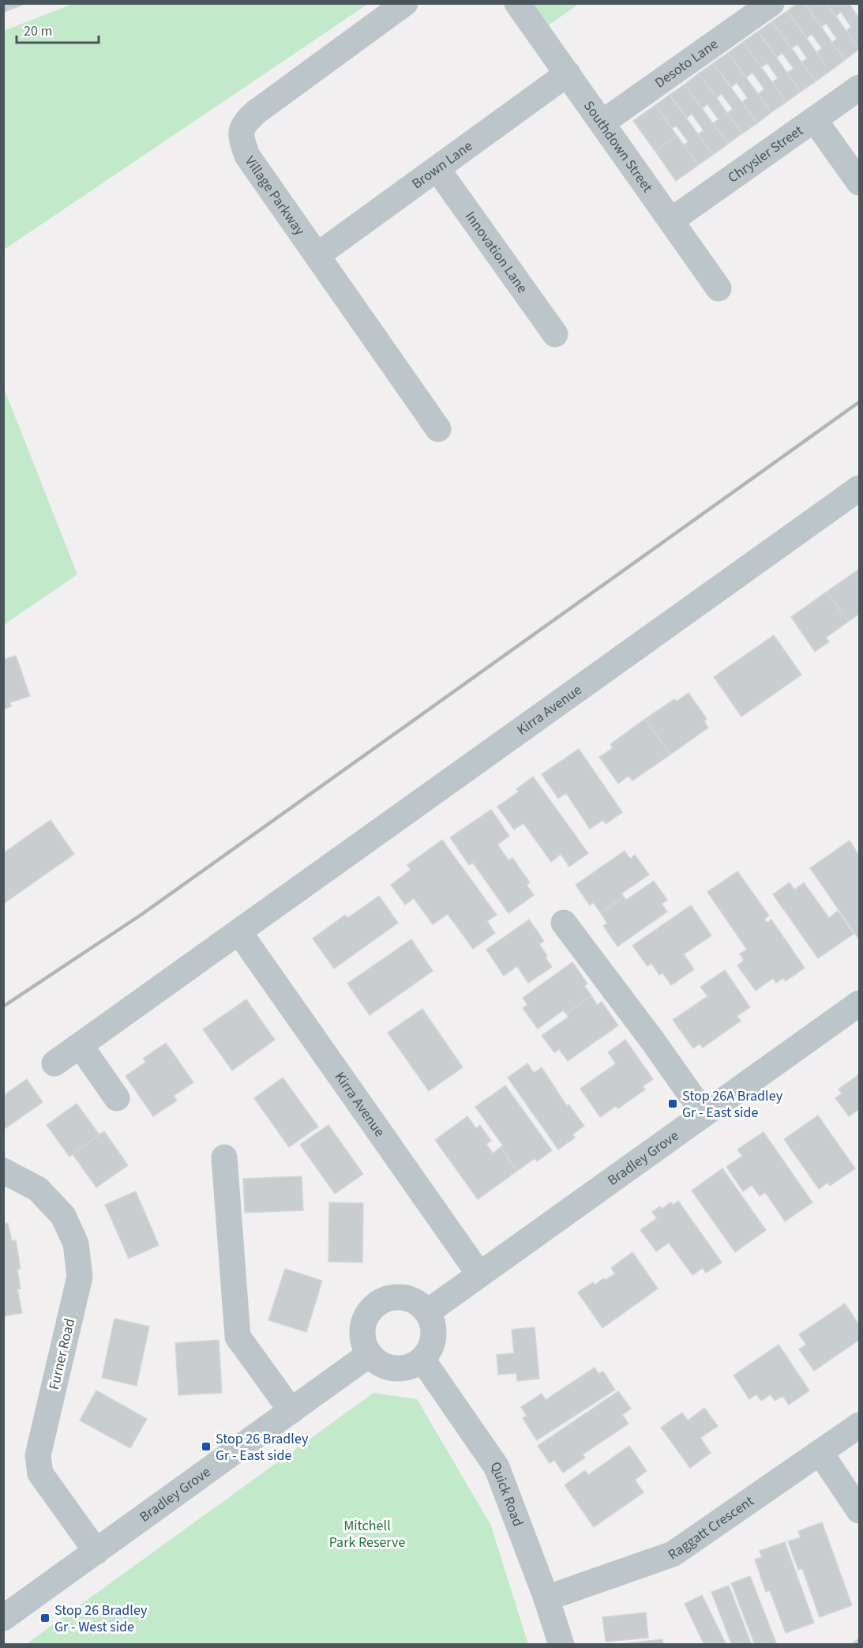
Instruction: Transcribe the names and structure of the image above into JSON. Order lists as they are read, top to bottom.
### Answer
{
  "streets": {
    "street": [
      "Desoto Lane",
      "Southdown Street",
      "Chrysler Street",
      "Brown Lane",
      "Village Parkway",
      "Innovation Lane",
      "Kirra Avenue",
      "Bradley Grove",
      "Furner Road",
      "Quick Road",
      "Raggatt Crescent"
    ]
  },
  "crossings": [
    ["Desoto Lane", "Southdown Street"],
    ["Southdown Street", "Chrysler Street"],
    ["Southdown Street", "Brown Lane"],
    ["Brown Lane", "Village Parkway"],
    ["Brown Lane", "Innovation Lane"],
    ["Kirra Avenue", "Bradley Grove"],
    ["Bradley Grove", "Furner Road"],
    ["Bradley Grove", "Quick Road"],
    ["Quick Road", "Raggatt Crescent"]
  ],
  "parks": ["Mitchell Park Reserve"],
  "places": {
    "transit": ["Stop 26A Bradley Gr - East side", "Stop 26 Bradley Gr - East side", "Stop 26 Bradley Gr - West side"]
  },
  "scale_bar": "20 m"
}
